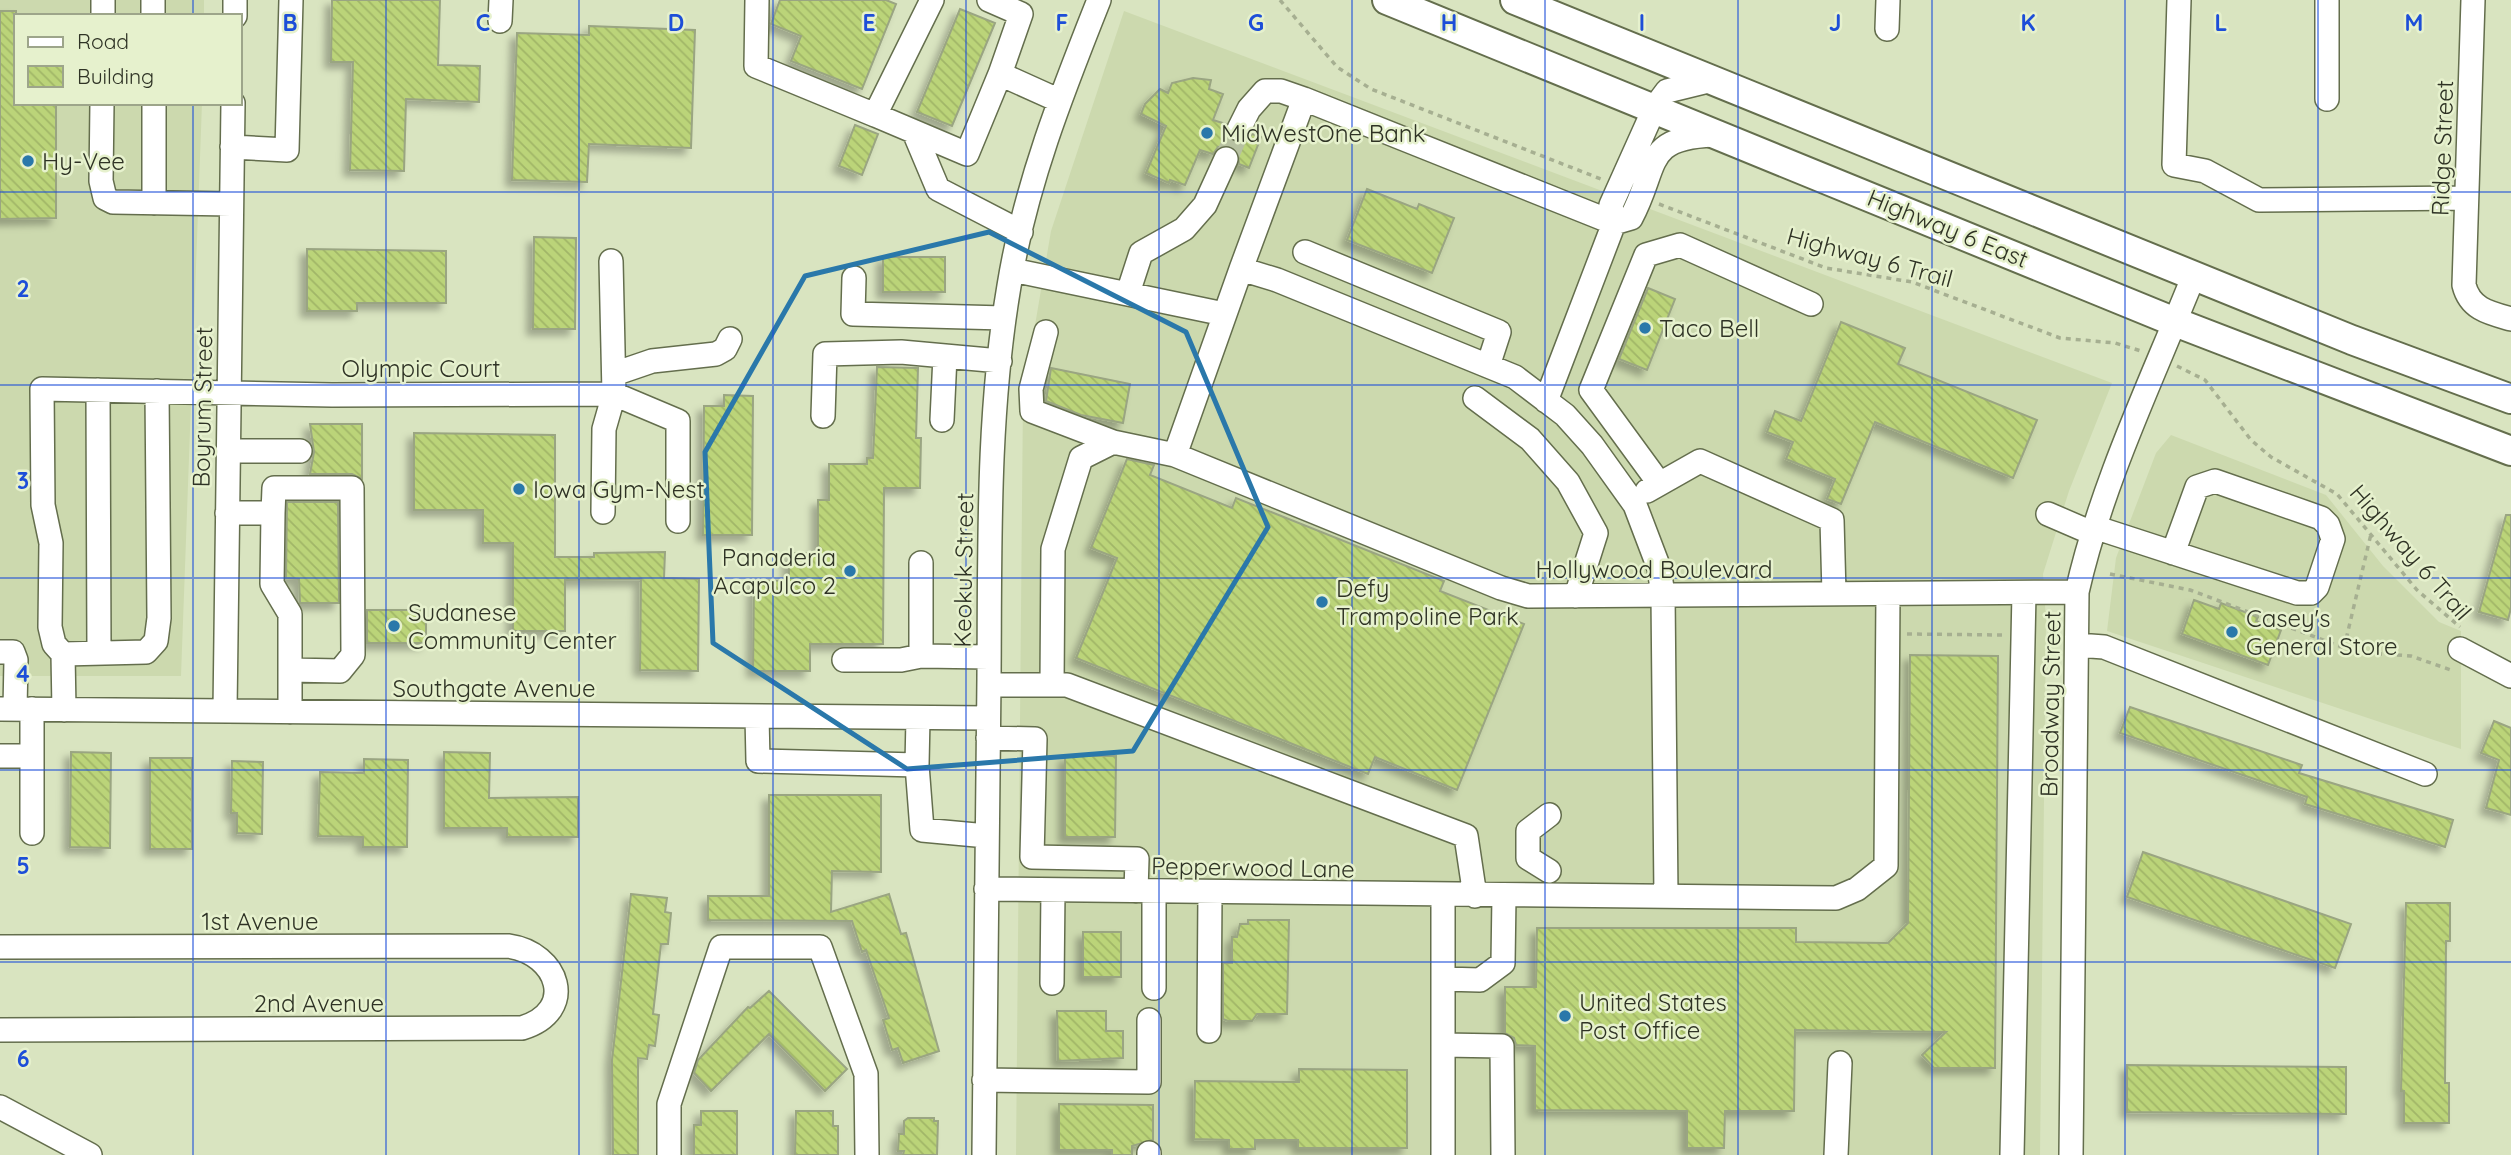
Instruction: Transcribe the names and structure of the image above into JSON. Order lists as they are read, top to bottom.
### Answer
{
  "streets": {
    "main road": ["Highway 6 East"],
    "street": [
      "Ridge Street",
      "Olympic Court",
      "Boyrum Street",
      "Hollywood Boulevard",
      "Keokuk Street",
      "Southgate Avenue",
      "Broadway Street",
      "Pepperwood Lane",
      "1st Avenue",
      "2nd Avenue"
    ],
    "path": ["Highway 6 Trail"]
  },
  "crossings": [
    ["Highway 6 East", "Broadway Street"],
    ["Highway 6 Trail", "Broadway Street"],
    ["Olympic Court", "Boyrum Street"],
    ["Boyrum Street", "Southgate Avenue"],
    ["Hollywood Boulevard", "Broadway Street"],
    ["Keokuk Street", "Southgate Avenue"],
    ["Keokuk Street", "Pepperwood Lane"],
    ["Southgate Avenue", "Pepperwood Lane"],
    ["1st Avenue", "2nd Avenue"]
  ],
  "places": [
    "MidWestOne Bank",
    "Hy-Vee",
    "Taco Bell",
    "Iowa Gym-Nest",
    "Panaderia Acapulco 2",
    "Defy Trampoline Park",
    "Sudanese Community Center",
    "Casey's General Store",
    "United States Post Office"
  ],
  "legend": ["Road", "Building"],
  "grid": {
    "columns": [
      "B",
      "C",
      "D",
      "E",
      "F",
      "G",
      "H",
      "I",
      "J",
      "K",
      "L",
      "M"
    ],
    "rows": [
      "2",
      "3",
      "4",
      "5",
      "6"
    ]
  }
}
